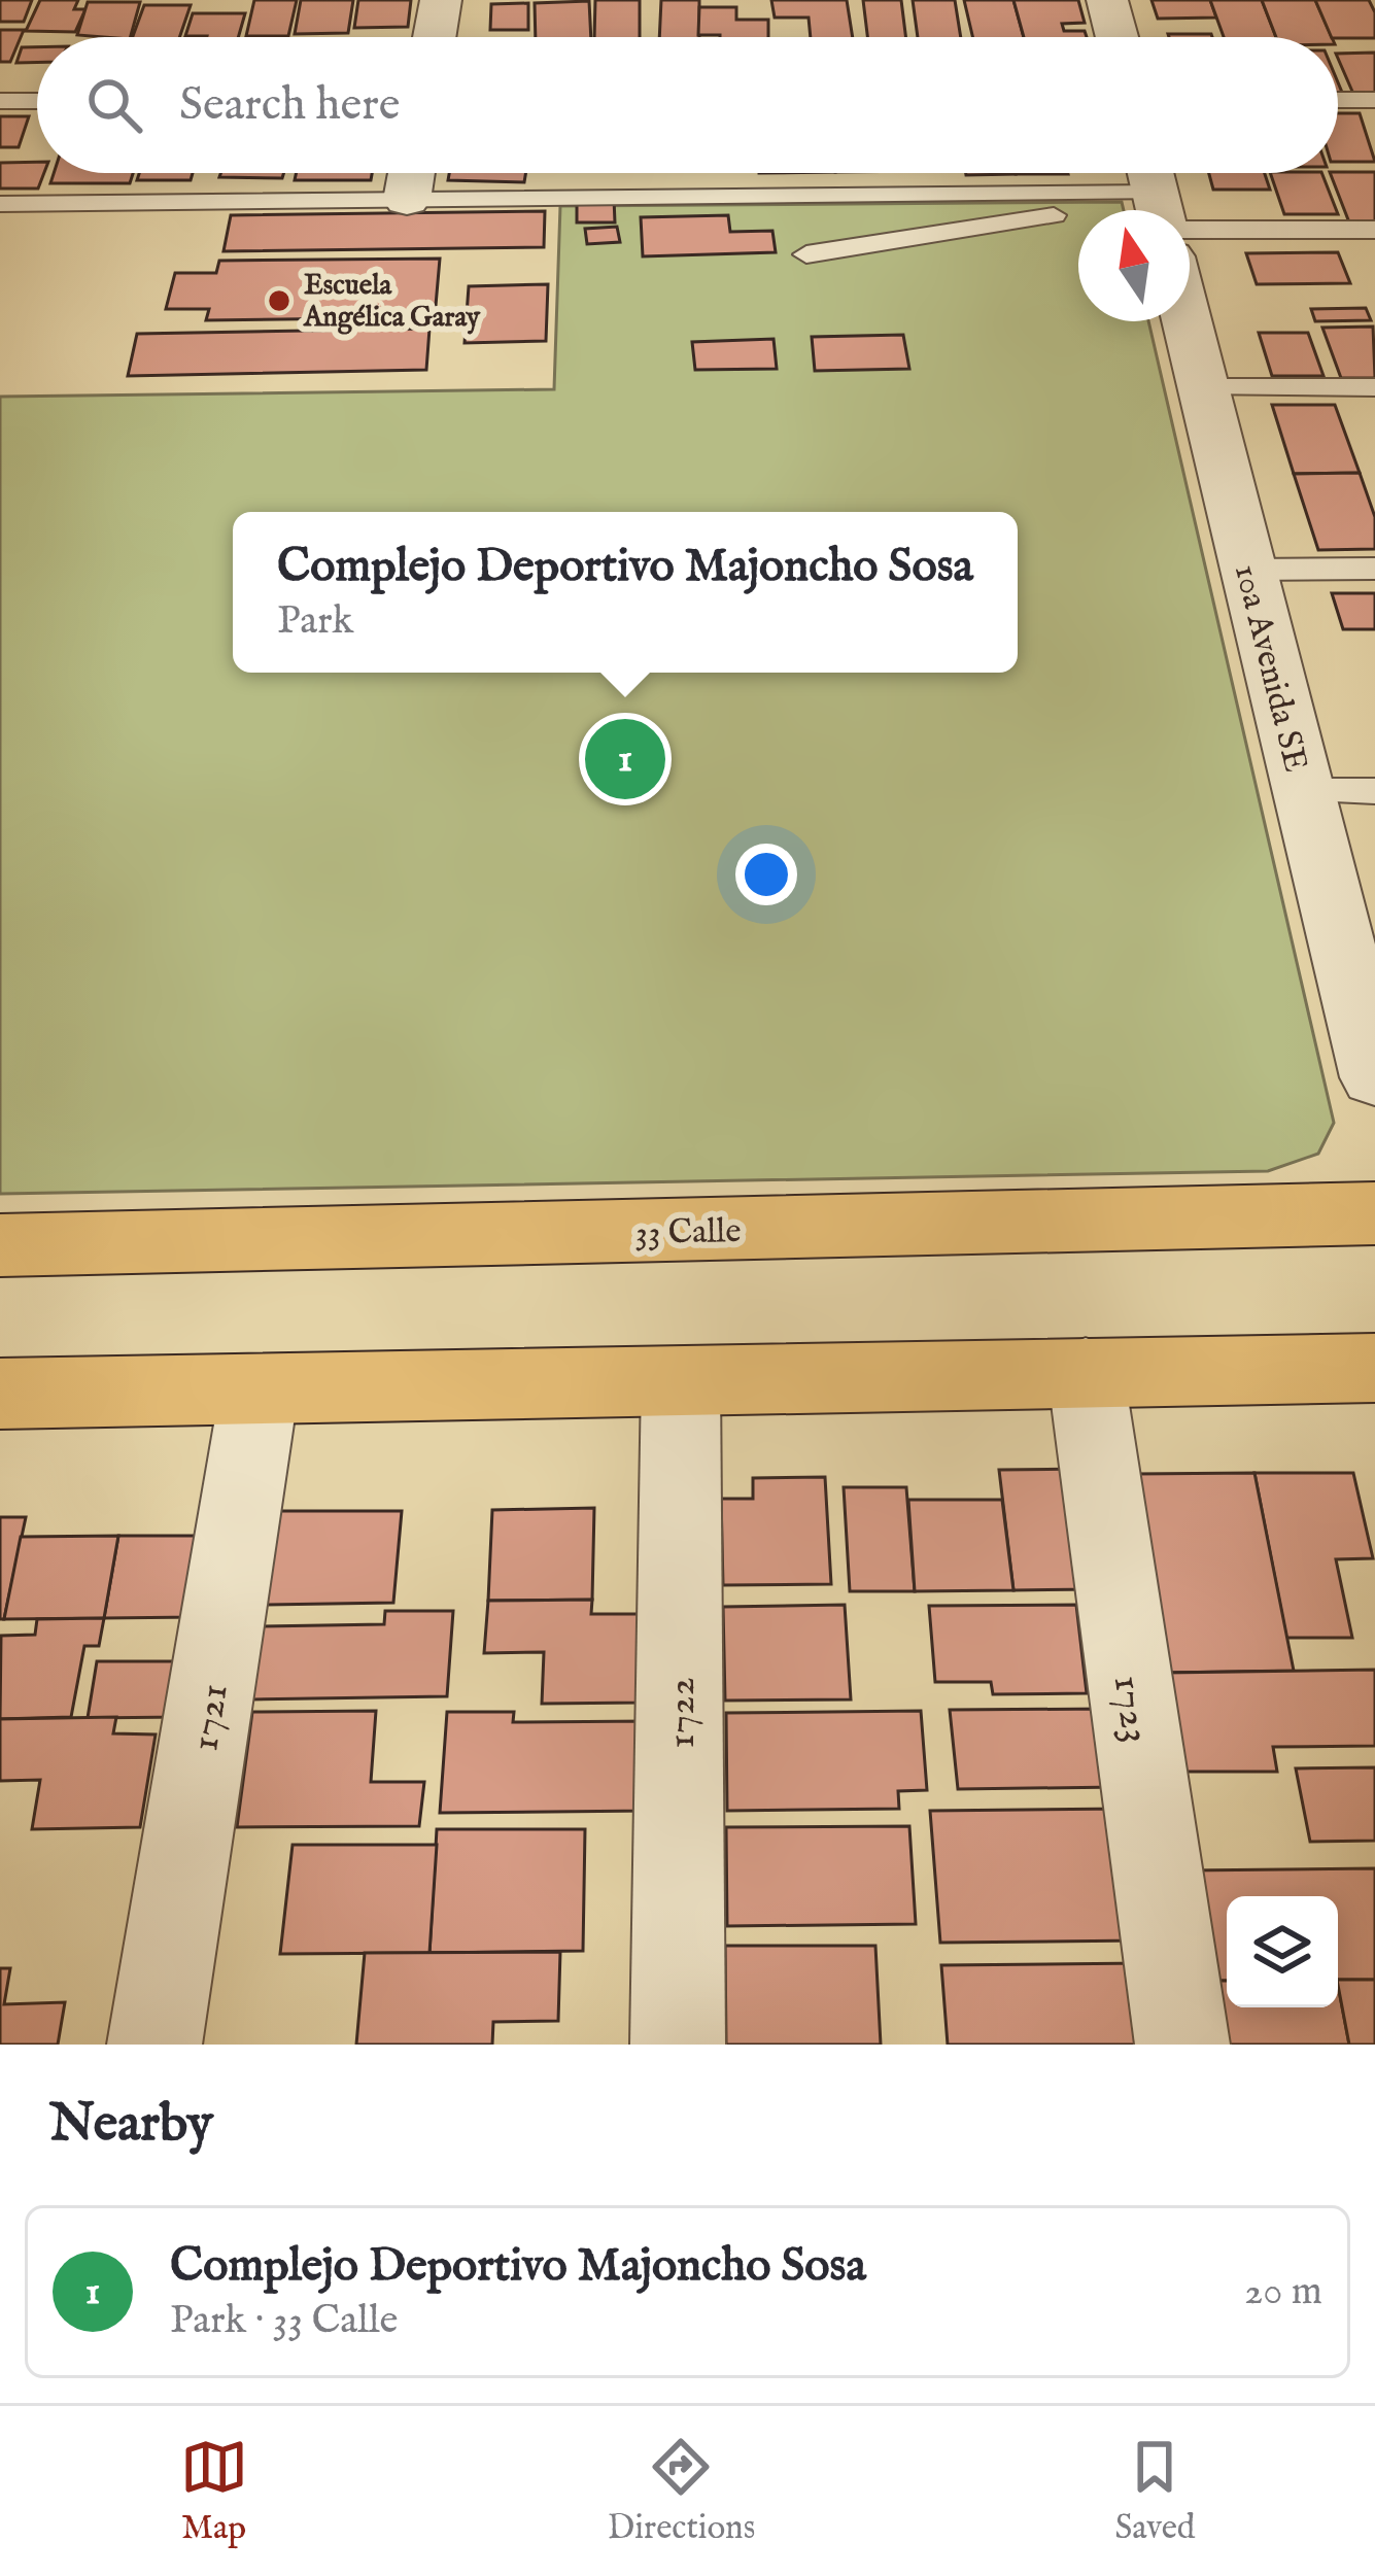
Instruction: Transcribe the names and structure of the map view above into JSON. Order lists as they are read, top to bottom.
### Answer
{
  "streets": {
    "main road": ["33 Calle"],
    "street": [
      "10a Avenida SE",
      "1723",
      "1722",
      "1721"
    ]
  },
  "places": ["Escuela Angélica Garay"],
  "north": "top",
  "page": {
    "search": "Search here",
    "popup": ["Complejo Deportivo Majoncho Sosa", "Park"],
    "pins": "1",
    "heading": "Nearby",
    "list": [
      {
        "mark": "1",
        "name": "Complejo Deportivo Majoncho Sosa",
        "note": "Park · 33 Calle",
        "value": "20 m"
      }
    ],
    "nav": ["Map", "Directions", "Saved"]
  }
}
